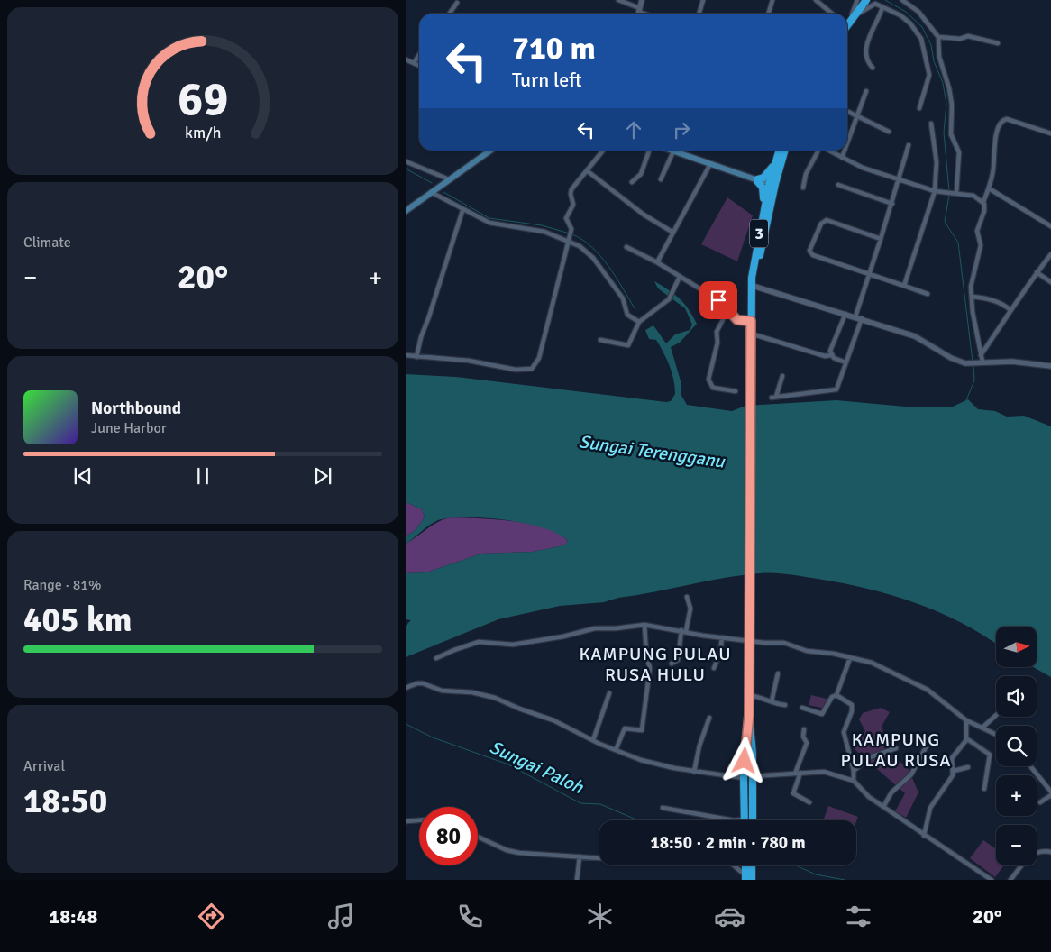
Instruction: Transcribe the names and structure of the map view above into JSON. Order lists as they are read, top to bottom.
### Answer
{
  "streets": {
    "highway": ["3"]
  },
  "districts": ["KAMPUNG PULAU RUSA HULU", "KAMPUNG PULAU RUSA"],
  "water": ["Sungai Terengganu", "Sungai Paloh"],
  "north": "right",
  "page": {
    "turn": ["710 m", "Turn left"],
    "tile": [
      "Climate",
      ["Range · 81%", "405 km"],
      ["Arrival", "18:50"]
    ],
    "heat": ["−", "20°", "+"],
    "song": ["Northbound", "June Harbor"],
    "map_buttons": ["+", "−"],
    "limit": "80",
    "trip": "18:50 · 2 min · 780 m",
    "tabs": ["18:48", "20°"],
    "gauge": ["69", "km/h"]
  }
}
